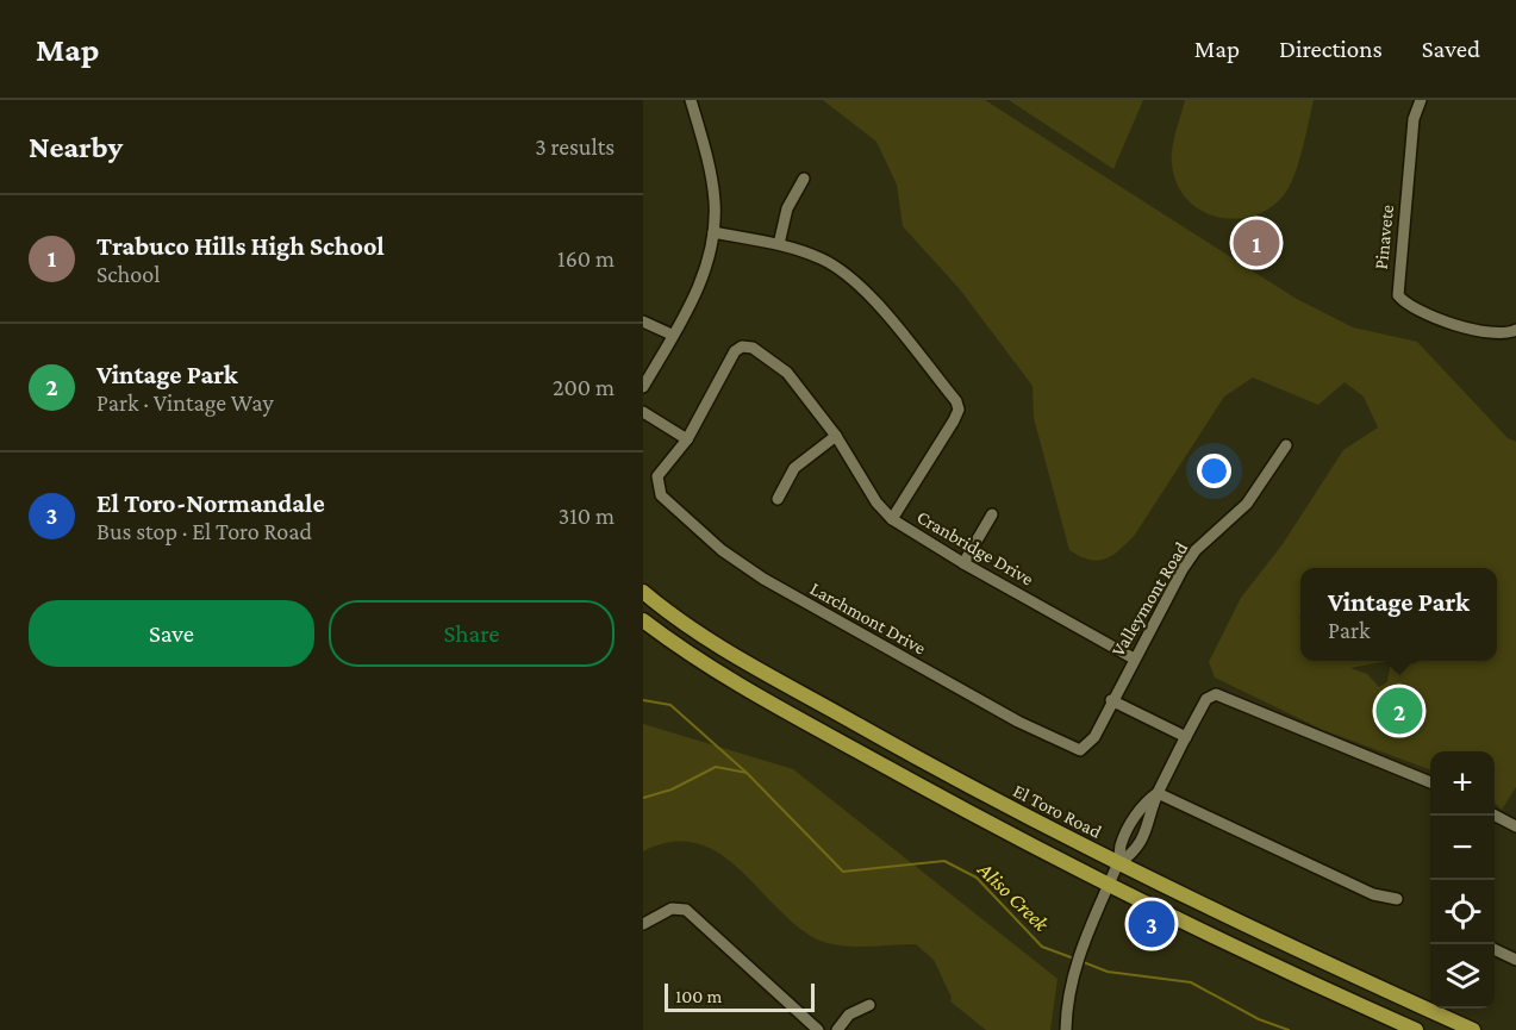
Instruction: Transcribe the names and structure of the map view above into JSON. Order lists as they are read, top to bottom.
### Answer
{
  "streets": {
    "main road": ["El Toro Road"],
    "street": [
      "Pinavete",
      "Cranbridge Drive",
      "Valleymont Road",
      "Larchmont Drive"
    ]
  },
  "crossings": [
    ["Cranbridge Drive", "Valleymont Road"],
    ["Cranbridge Drive", "Larchmont Drive"],
    ["Valleymont Road", "Larchmont Drive"]
  ],
  "water": ["Aliso Creek"],
  "scale_bar": "100 m",
  "page": {
    "header": "Map",
    "nav": ["Map", "Directions", "Saved"],
    "heading": ["Nearby", "3 results"],
    "list": [
      {
        "mark": "1",
        "name": "Trabuco Hills High School",
        "note": "School",
        "value": "160 m"
      },
      {
        "mark": "2",
        "name": "Vintage Park",
        "note": "Park · Vintage Way",
        "value": "200 m"
      },
      {
        "mark": "3",
        "name": "El Toro-Normandale",
        "note": "Bus stop · El Toro Road",
        "value": "310 m"
      }
    ],
    "pins": ["1", "2", "3"],
    "popup": ["Vintage Park", "Park"],
    "buttons": ["Save", "Share"],
    "map_buttons": ["+", "−"],
    "scale": "100 m"
  }
}
